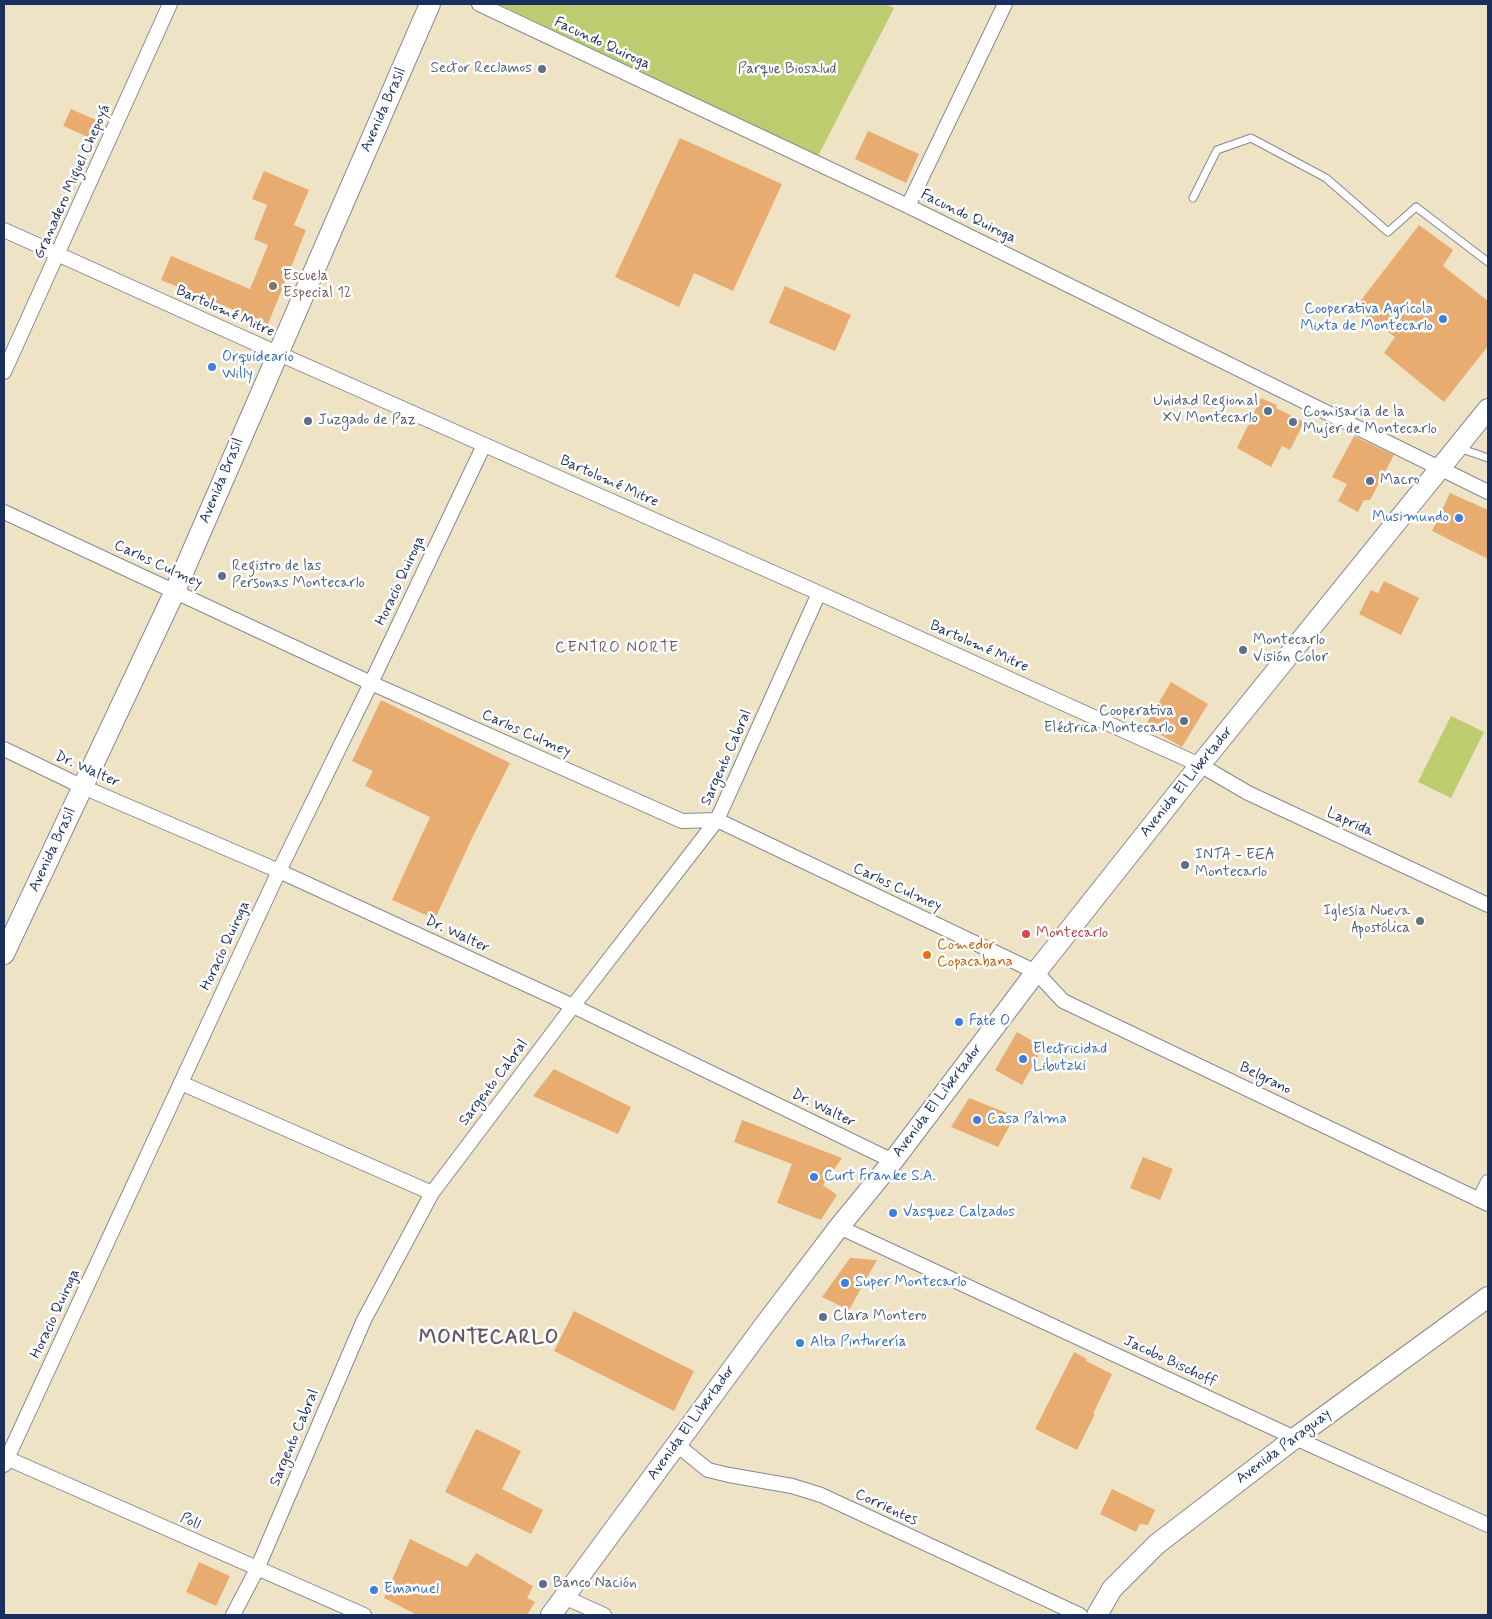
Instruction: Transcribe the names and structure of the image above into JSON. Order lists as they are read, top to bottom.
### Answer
{
  "streets": {
    "main road": ["Avenida Brasil", "Avenida El Libertador", "Avenida Paraguay"],
    "street": [
      "Facundo Quiroga",
      "Granadero Miguel Chepoyá",
      "Bartolomé Mitre",
      "Carlos Culmey",
      "Horacio Quiroga",
      "Sargento Cabral",
      "Dr. Walter",
      "Laprida",
      "Belgrano",
      "Jacobo Bischoff",
      "Corrientes",
      "Poll"
    ]
  },
  "crossings": [
    ["Facundo Quiroga", "Avenida El Libertador"],
    ["Avenida Brasil", "Bartolomé Mitre"],
    ["Avenida Brasil", "Carlos Culmey"],
    ["Avenida Brasil", "Dr. Walter"],
    ["Granadero Miguel Chepoyá", "Bartolomé Mitre"],
    ["Bartolomé Mitre", "Horacio Quiroga"],
    ["Bartolomé Mitre", "Sargento Cabral"],
    ["Bartolomé Mitre", "Avenida El Libertador"],
    ["Bartolomé Mitre", "Laprida"],
    ["Carlos Culmey", "Horacio Quiroga"],
    ["Carlos Culmey", "Sargento Cabral"],
    ["Carlos Culmey", "Avenida El Libertador"],
    ["Carlos Culmey", "Belgrano"],
    ["Horacio Quiroga", "Dr. Walter"],
    ["Horacio Quiroga", "Poll"],
    ["Sargento Cabral", "Dr. Walter"],
    ["Sargento Cabral", "Poll"],
    ["Dr. Walter", "Avenida El Libertador"],
    ["Avenida El Libertador", "Laprida"],
    ["Avenida El Libertador", "Belgrano"],
    ["Avenida El Libertador", "Jacobo Bischoff"],
    ["Avenida El Libertador", "Corrientes"],
    ["Jacobo Bischoff", "Avenida Paraguay"]
  ],
  "districts": ["CENTRO NORTE", "MONTECARLO"],
  "parks": ["Parque Biosalud"],
  "places": [
    "Sector Reclamos",
    "Escuela Especial 12",
    "Cooperativa Agrícola Mixta de Montecarlo",
    "Orquideario Willy",
    "Unidad Regional XV Montecarlo",
    "Juzgado de Paz",
    "Comisaría de la Mujer de Montecarlo",
    "Macro",
    "Musimundo",
    "Registro de las Personas Montecarlo",
    "Montecarlo Visión Color",
    "Cooperativa Eléctrica Montecarlo",
    "INTA - EEA Montecarlo",
    "Iglesia Nueva Apostólica",
    "Montecarlo",
    "Comedor Copacabana",
    "Fate O",
    "Electricidad Libutzki",
    "Casa Palma",
    "Curt Franke S.A.",
    "Vasquez Calzados",
    "Super Montecarlo",
    "Clara Montero",
    "Alta Pinturería",
    "Banco Nación",
    "Emanuel"
  ]
}
